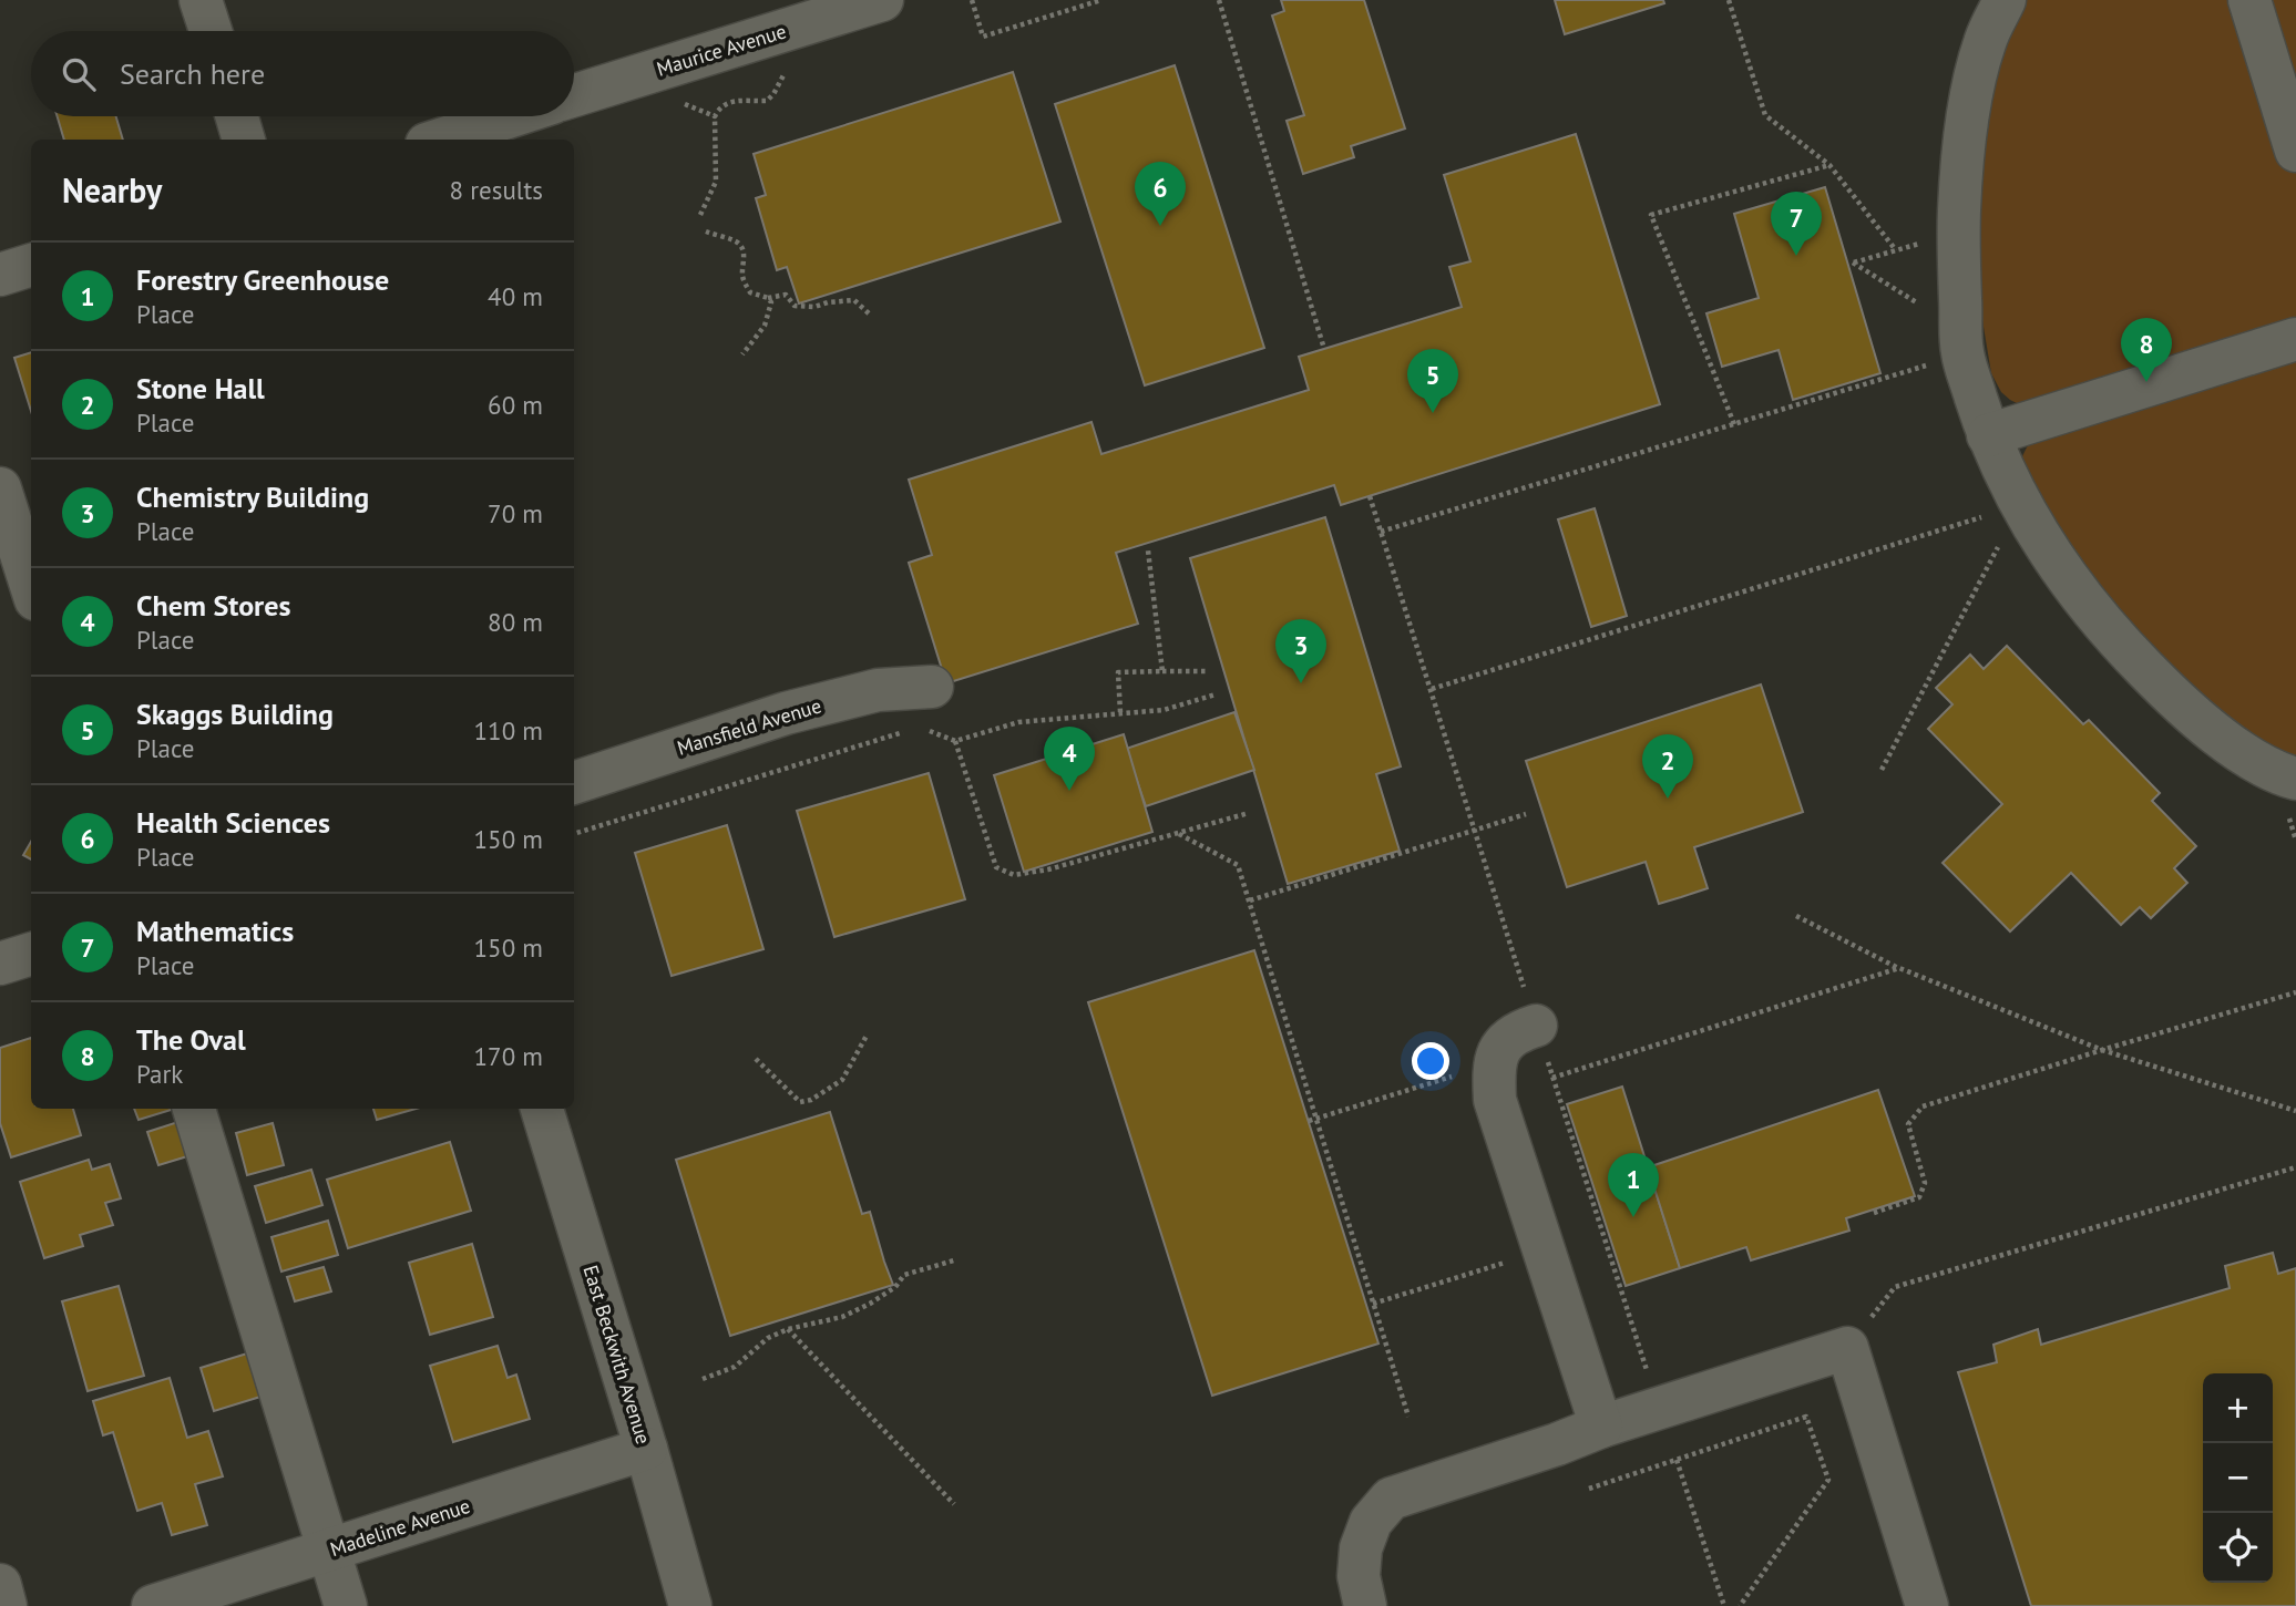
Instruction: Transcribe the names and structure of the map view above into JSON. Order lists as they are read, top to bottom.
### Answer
{
  "streets": {
    "street": [
      "Maurice Avenue",
      "Mansfield Avenue",
      "East Beckwith Avenue",
      "Madeline Avenue"
    ]
  },
  "crossings": [
    ["East Beckwith Avenue", "Madeline Avenue"]
  ],
  "page": {
    "search": "Search here",
    "heading": ["Nearby", "8 results"],
    "pins": [
      "6",
      "7",
      "8",
      "5",
      "3",
      "4",
      "2",
      "1"
    ],
    "list": [
      {
        "mark": "1",
        "name": "Forestry Greenhouse",
        "note": "Place",
        "value": "40 m"
      },
      {
        "mark": "2",
        "name": "Stone Hall",
        "note": "Place",
        "value": "60 m"
      },
      {
        "mark": "3",
        "name": "Chemistry Building",
        "note": "Place",
        "value": "70 m"
      },
      {
        "mark": "4",
        "name": "Chem Stores",
        "note": "Place",
        "value": "80 m"
      },
      {
        "mark": "5",
        "name": "Skaggs Building",
        "note": "Place",
        "value": "110 m"
      },
      {
        "mark": "6",
        "name": "Health Sciences",
        "note": "Place",
        "value": "150 m"
      },
      {
        "mark": "7",
        "name": "Mathematics",
        "note": "Place",
        "value": "150 m"
      },
      {
        "mark": "8",
        "name": "The Oval",
        "note": "Park",
        "value": "170 m"
      }
    ],
    "map_buttons": ["+", "−"]
  }
}
